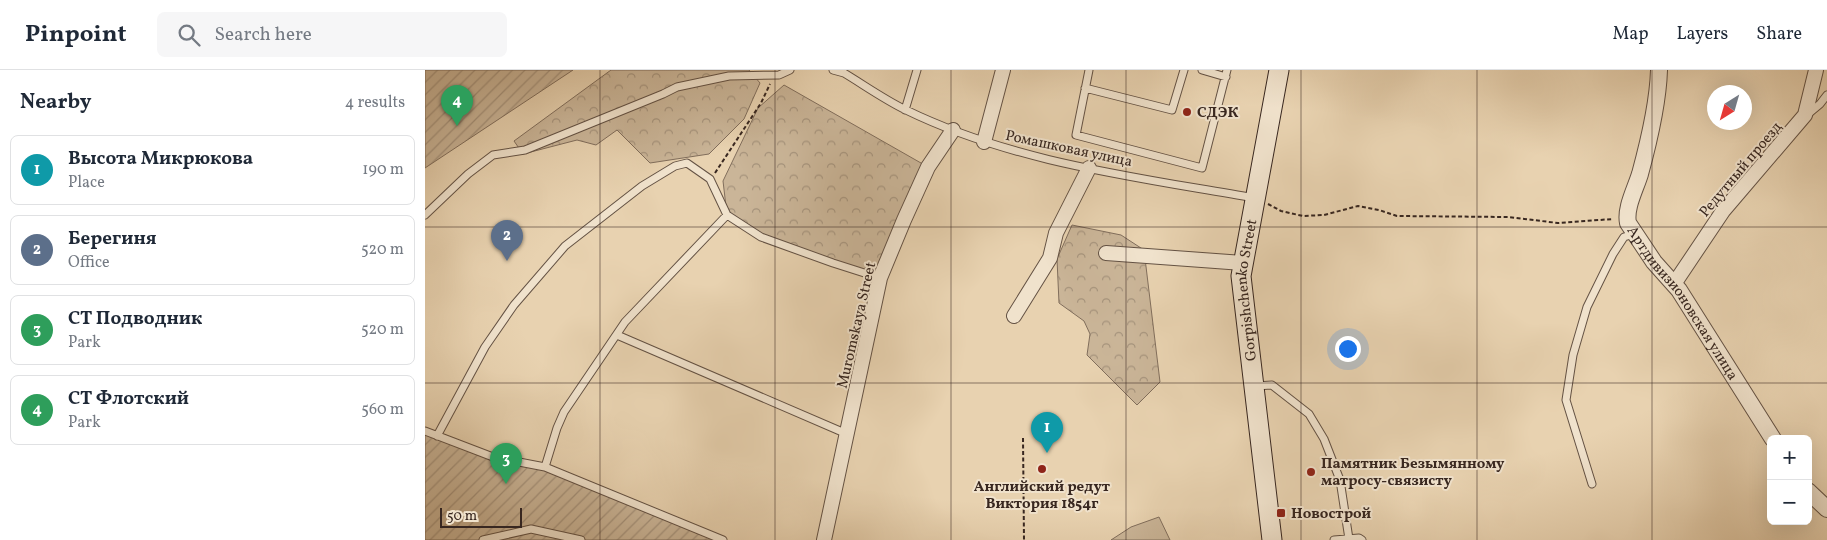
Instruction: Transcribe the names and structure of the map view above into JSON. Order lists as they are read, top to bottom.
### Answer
{
  "streets": {
    "main road": ["Gorpishchenko Street"],
    "street": ["Редутный проезд", "Артдивизионовская улица", "Muromskaya Street"],
    "lane": ["Ромашковая улица"]
  },
  "crossings": [
    ["Ромашковая улица", "Gorpishchenko Street"],
    ["Ромашковая улица", "Muromskaya Street"],
    ["Редутный проезд", "Артдивизионовская улица"]
  ],
  "places": {
    "other": ["СДЭК", "Английский редут Виктория 1854г", "Памятник Безымянному матросу-связисту"],
    "transit": ["Новострой"]
  },
  "scale_bar": "50 m",
  "north": "bottom left",
  "page": {
    "header": "Pinpoint",
    "search": "Search here",
    "nav": ["Map", "Layers", "Share"],
    "heading": ["Nearby", "4 results"],
    "pins": [
      "4",
      "2",
      "1",
      "3"
    ],
    "list": [
      {
        "mark": "1",
        "name": "Высота Микрюкова",
        "note": "Place",
        "value": "190 m"
      },
      {
        "mark": "2",
        "name": "Берегиня",
        "note": "Office",
        "value": "520 m"
      },
      {
        "mark": "3",
        "name": "СТ Подводник",
        "note": "Park",
        "value": "520 m"
      },
      {
        "mark": "4",
        "name": "СТ Флотский",
        "note": "Park",
        "value": "560 m"
      }
    ],
    "map_buttons": ["+", "−"],
    "scale": "50 m"
  }
}
